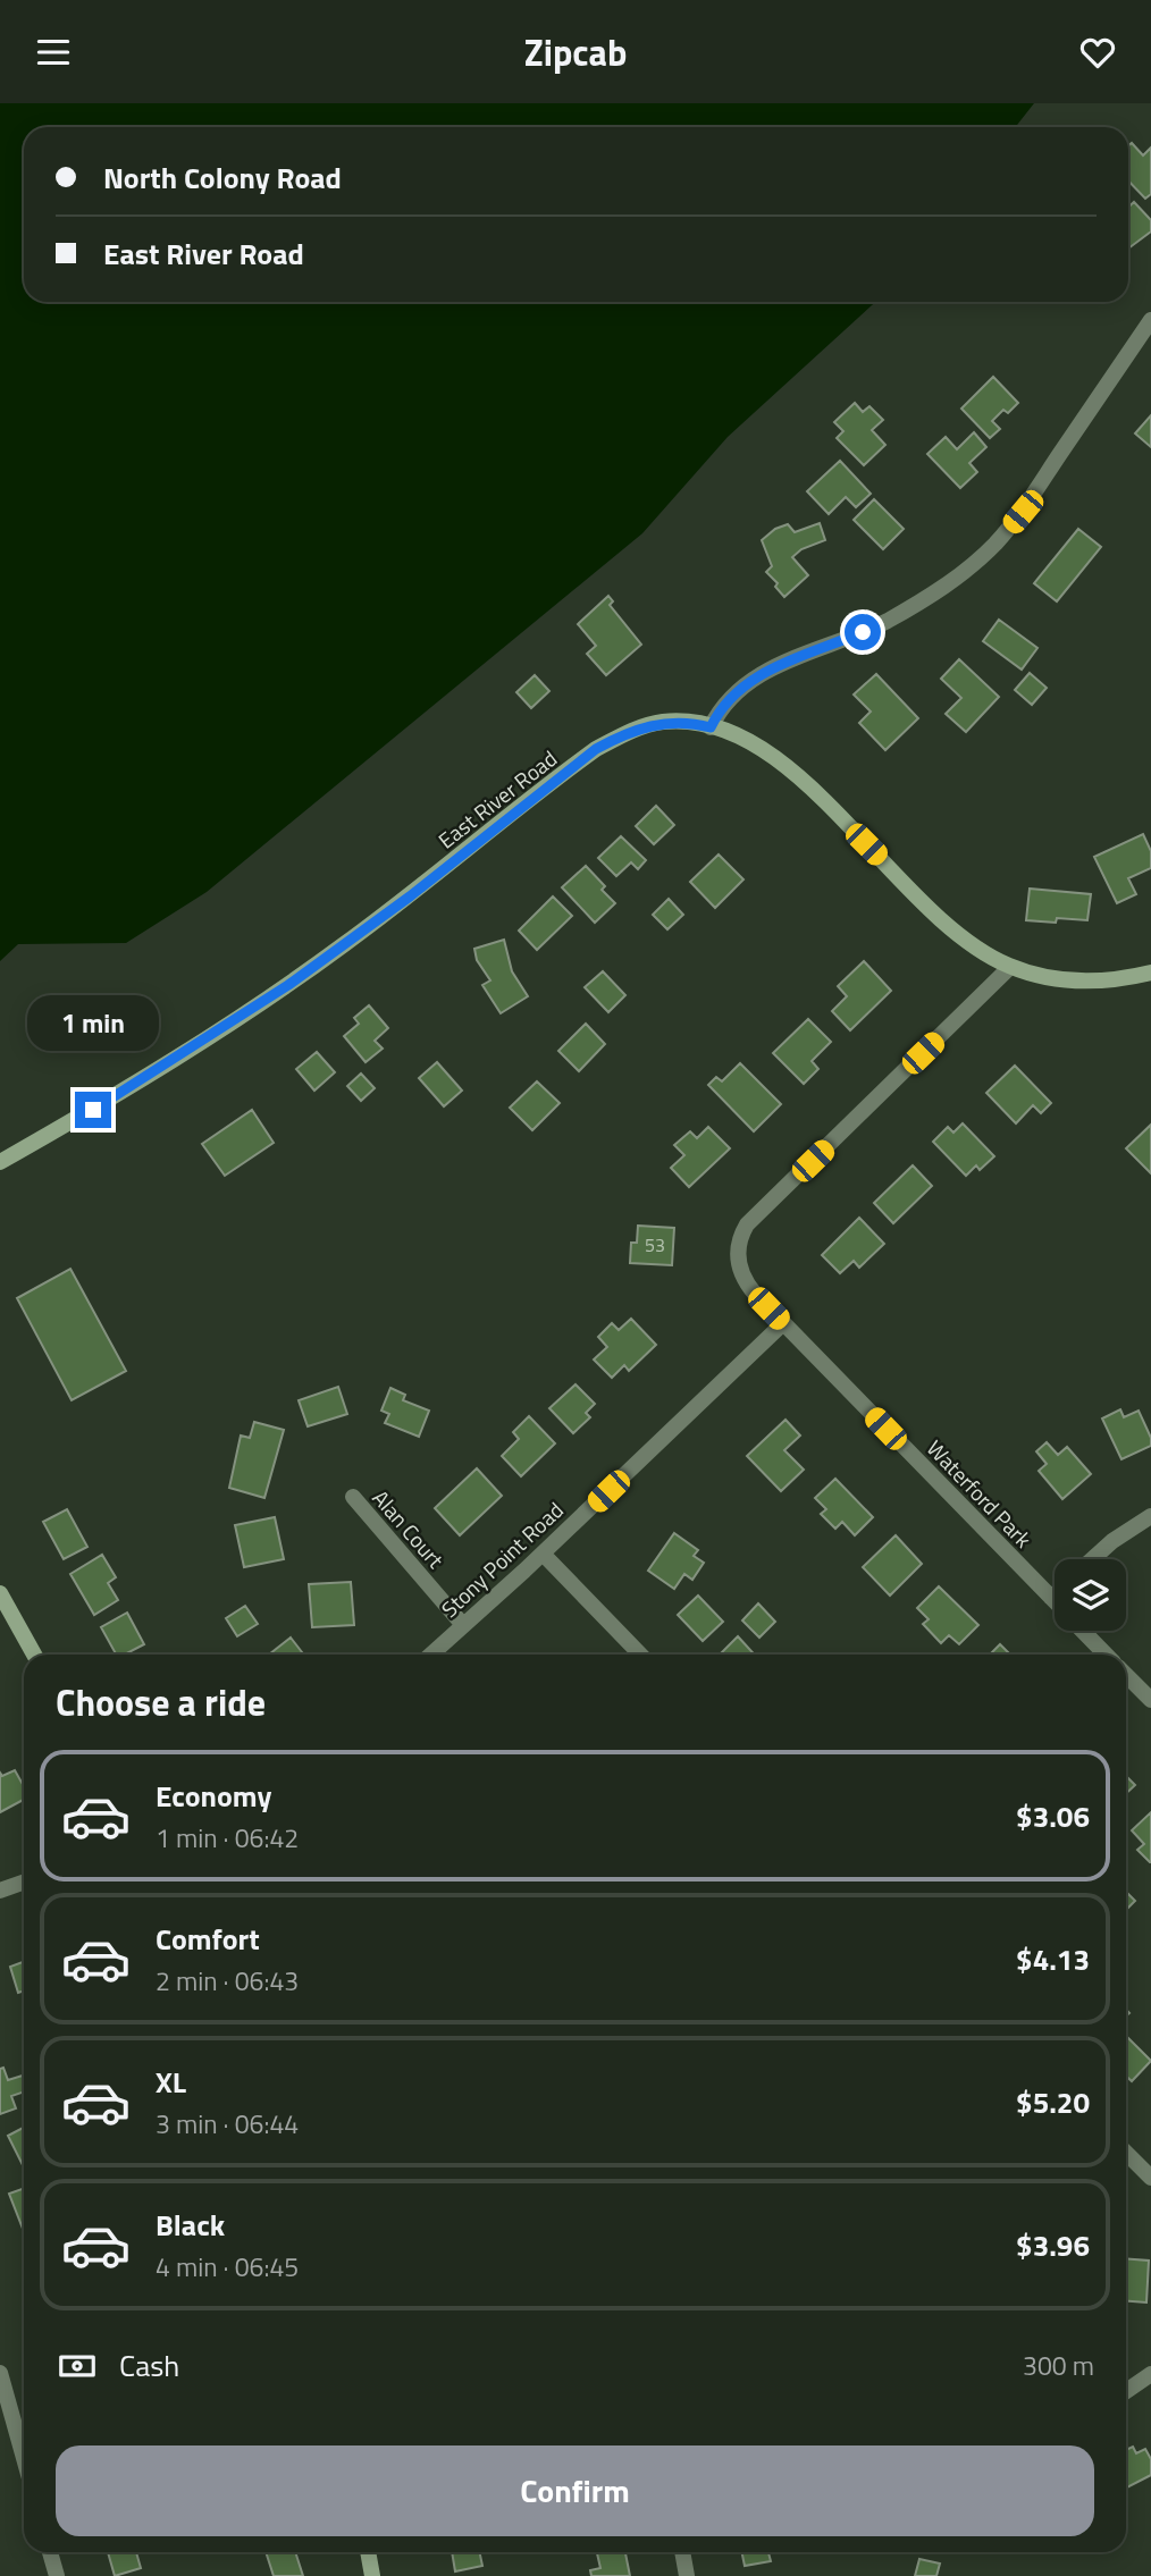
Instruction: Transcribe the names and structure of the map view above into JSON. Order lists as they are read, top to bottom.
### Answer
{
  "streets": {
    "main road": ["East River Road"],
    "street": ["Waterford Park", "Alan Court", "Stony Point Road"]
  },
  "crossings": [
    ["East River Road", "Waterford Park"],
    ["Waterford Park", "Stony Point Road"],
    ["Alan Court", "Stony Point Road"]
  ],
  "house_numbers": ["53"],
  "page": {
    "header": "Zipcab",
    "banner": ["North Colony Road", "East River Road"],
    "bubble": "1 min",
    "heading": "Choose a ride",
    "list": [
      {
        "name": "Economy",
        "note": "1 min · 06:42",
        "value": "$3.06"
      },
      {
        "name": "Comfort",
        "note": "2 min · 06:43",
        "value": "$4.13"
      },
      {
        "name": "XL",
        "note": "3 min · 06:44",
        "value": "$5.20"
      },
      {
        "name": "Black",
        "note": "4 min · 06:45",
        "value": "$3.96"
      }
    ],
    "pay": ["Cash", "300 m"],
    "buttons": "Confirm"
  }
}
